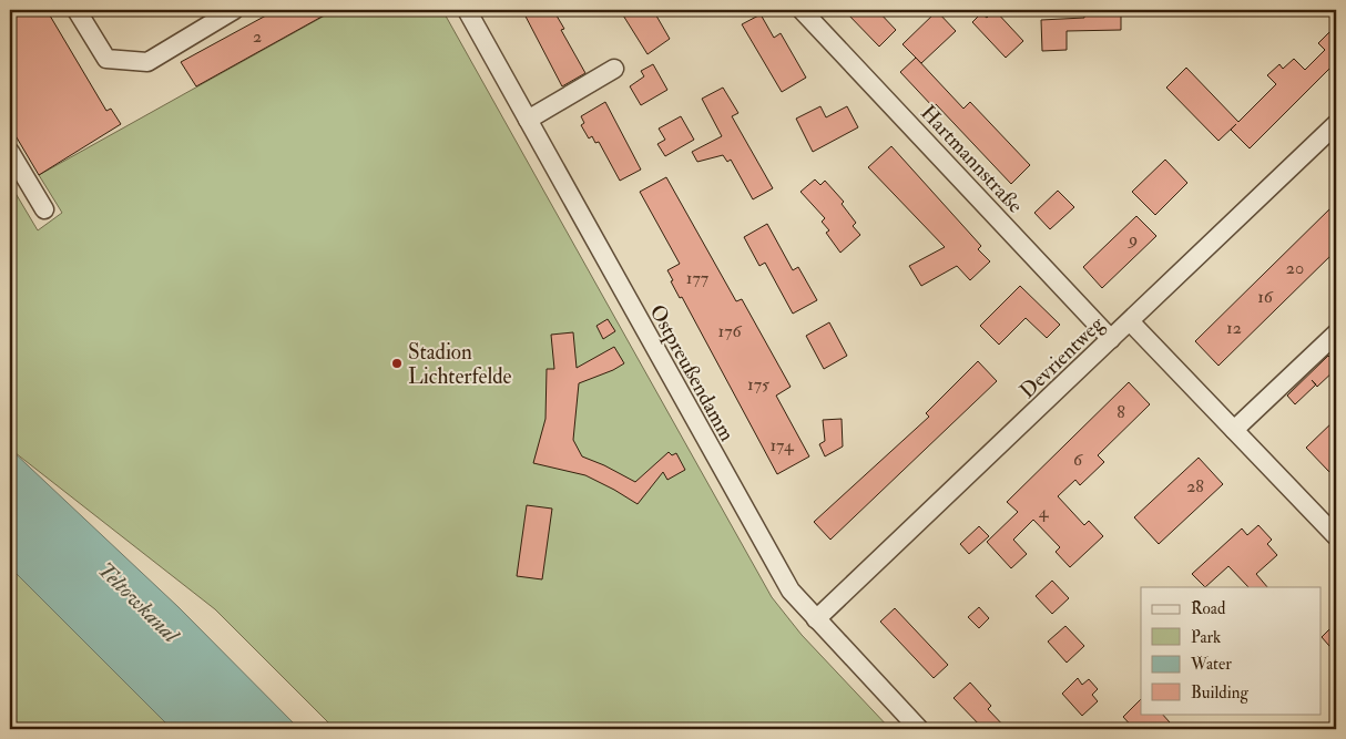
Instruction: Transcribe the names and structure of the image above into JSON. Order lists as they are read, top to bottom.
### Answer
{
  "streets": {
    "street": ["Hartmannstraße", "Devrientweg", "Ostpreußendamm"]
  },
  "crossings": [
    ["Hartmannstraße", "Devrientweg"],
    ["Devrientweg", "Ostpreußendamm"]
  ],
  "water": ["Teltowkanal"],
  "places": ["Stadion Lichterfelde"],
  "house_numbers": [
    "2",
    "9",
    "20",
    "177",
    "16",
    "12",
    "176",
    "175",
    "8",
    "174",
    "6",
    "28",
    "4"
  ],
  "legend": [
    "Road",
    "Park",
    "Water",
    "Building"
  ]
}
